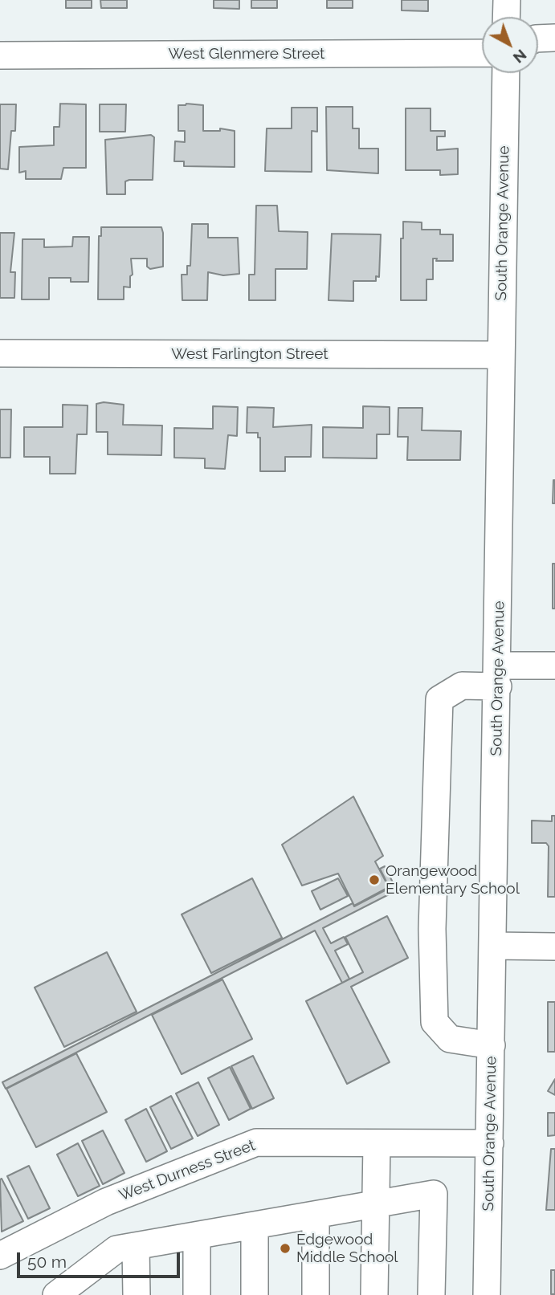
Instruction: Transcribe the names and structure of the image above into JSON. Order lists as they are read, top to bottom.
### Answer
{
  "streets": {
    "street": [
      "West Glenmere Street",
      "South Orange Avenue",
      "West Farlington Street",
      "West Durness Street"
    ]
  },
  "crossings": [
    ["South Orange Avenue", "West Farlington Street"],
    ["South Orange Avenue", "West Durness Street"]
  ],
  "places": ["Orangewood Elementary School", "Edgewood Middle School"],
  "scale_bar": "50 m",
  "north": "bottom right"
}
